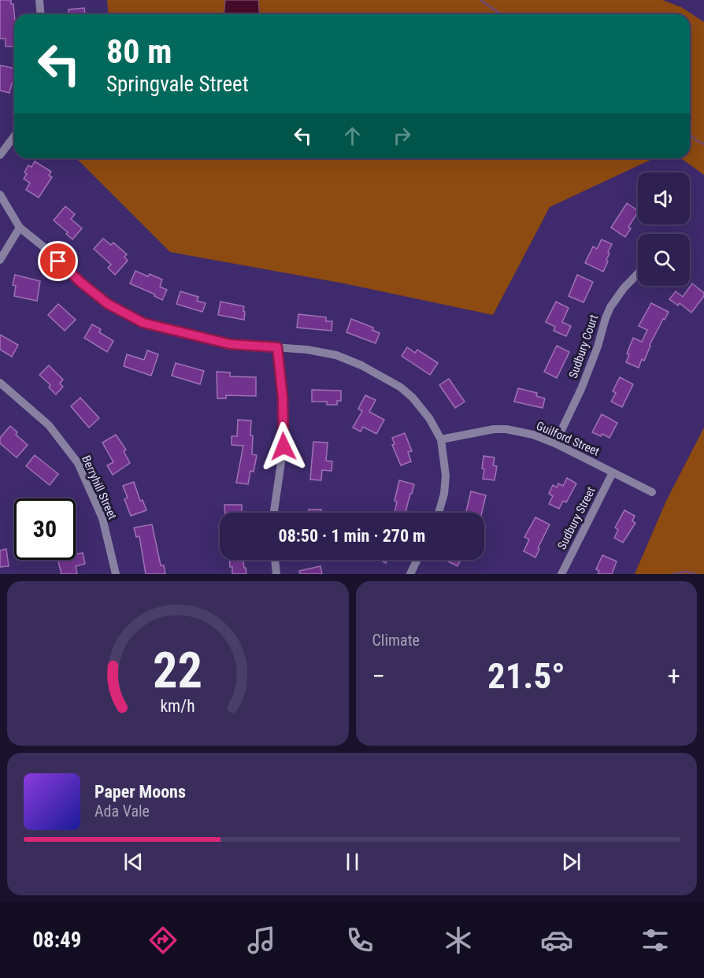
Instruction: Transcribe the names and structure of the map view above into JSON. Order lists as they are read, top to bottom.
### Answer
{
  "streets": {
    "street": [
      "Sudbury Court",
      "Guilford Street",
      "Berryhill Street",
      "Sudbury Street"
    ]
  },
  "crossings": [
    ["Sudbury Court", "Guilford Street"],
    ["Guilford Street", "Sudbury Street"]
  ],
  "page": {
    "turn": ["80 m", "Springvale Street"],
    "limit": "30",
    "trip": "08:50 · 1 min · 270 m",
    "tile": "Climate",
    "heat": ["−", "21.5°", "+"],
    "song": ["Paper Moons", "Ada Vale"],
    "tabs": "08:49",
    "gauge": ["22", "km/h"]
  }
}
